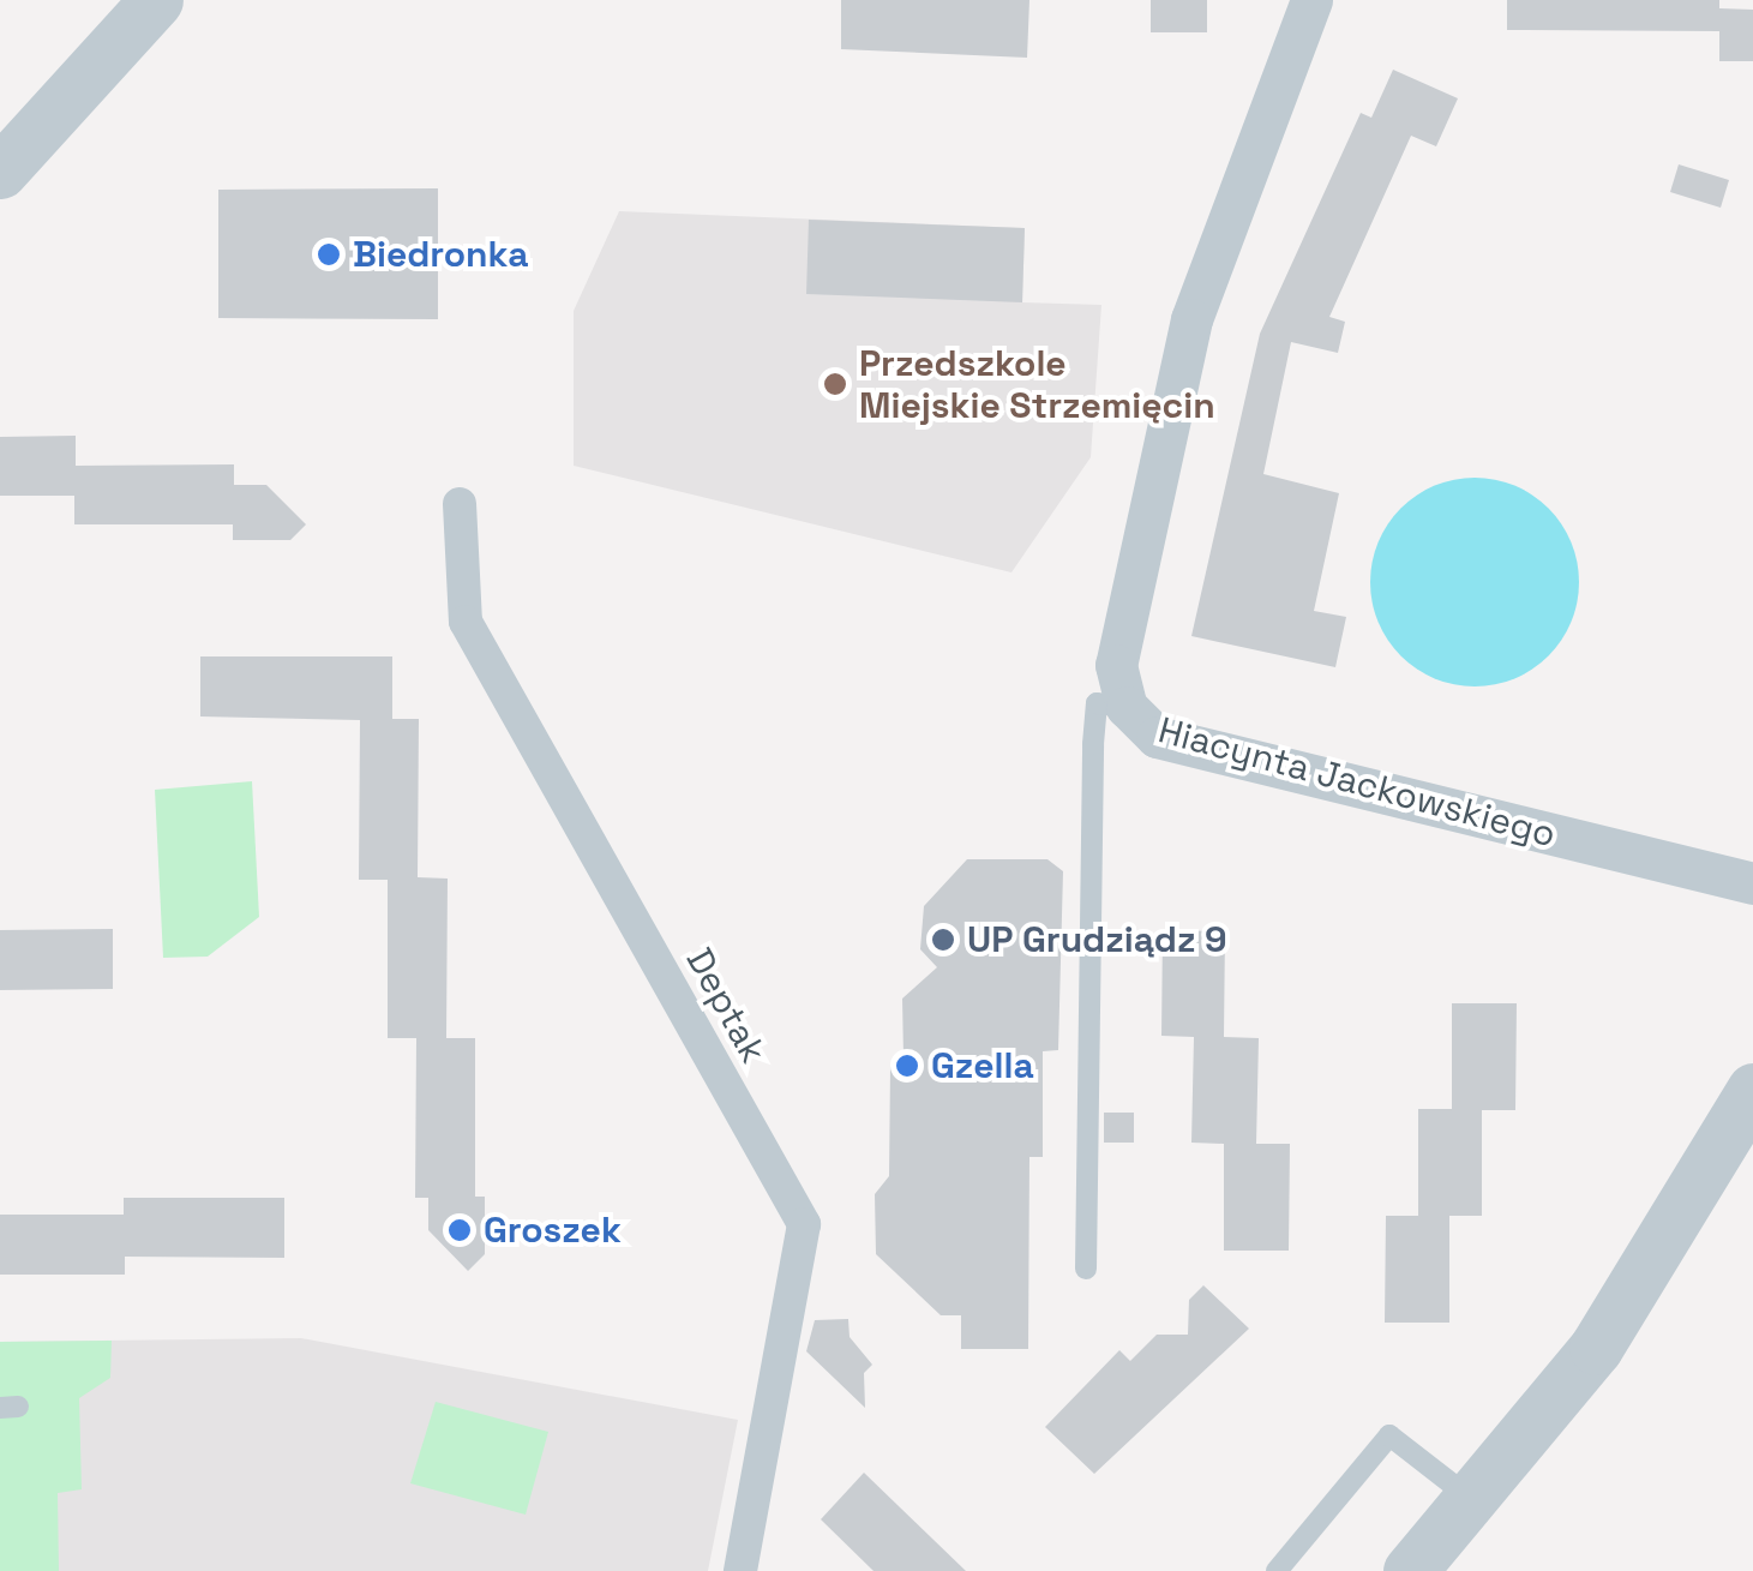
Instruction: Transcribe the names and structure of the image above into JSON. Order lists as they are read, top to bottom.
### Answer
{
  "streets": {
    "street": ["Hiacynta Jackowskiego", "Deptak"]
  },
  "places": [
    "Biedronka",
    "Przedszkole Miejskie Strzemięcin",
    "UP Grudziądz 9",
    "Gzella",
    "Groszek"
  ]
}
